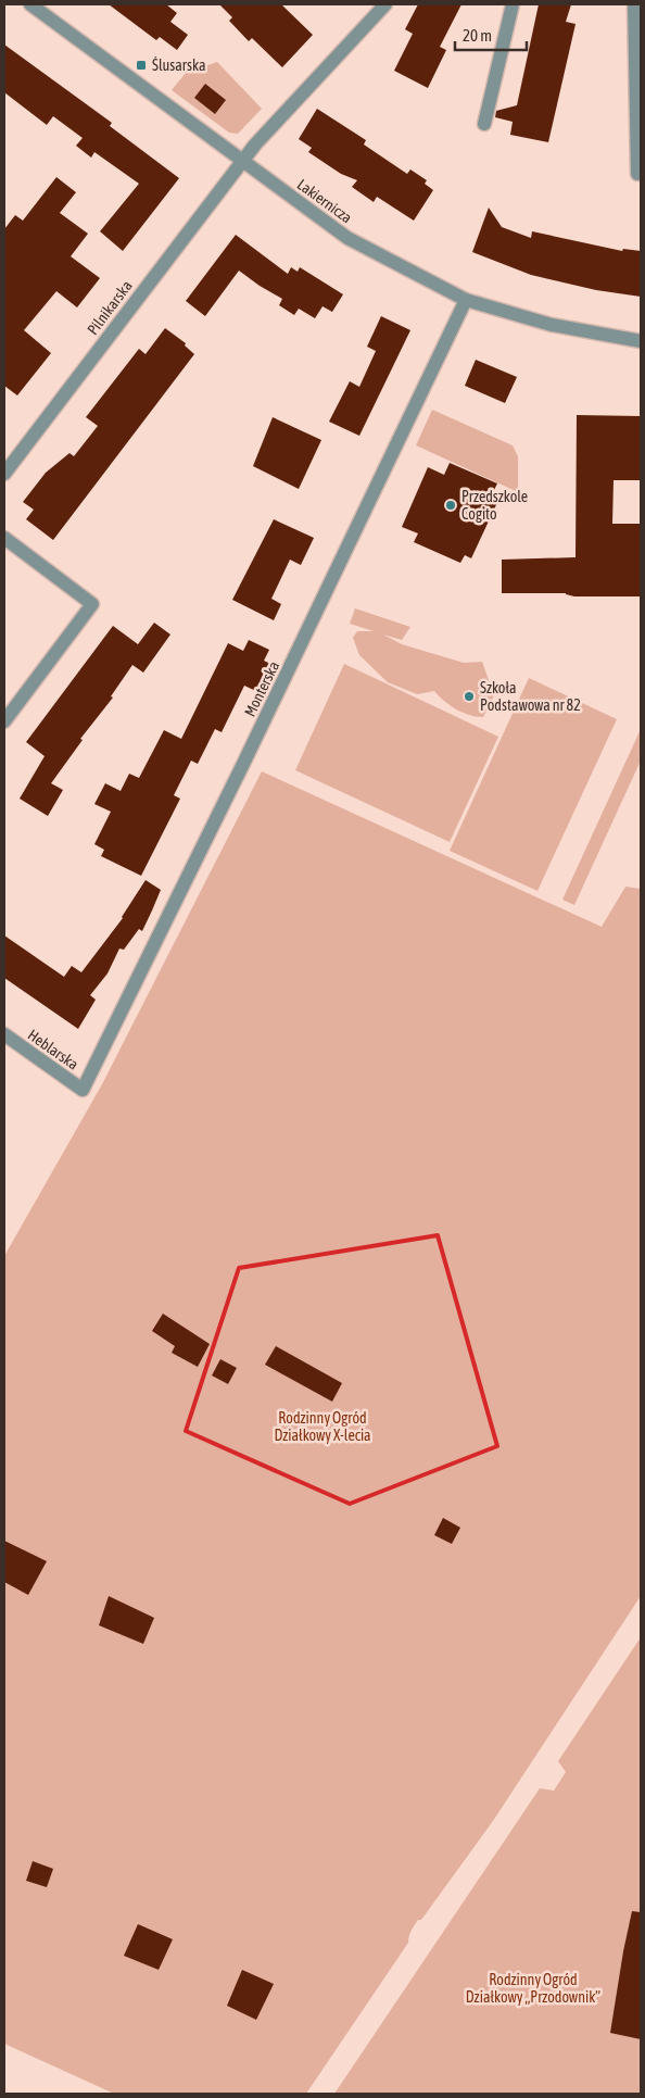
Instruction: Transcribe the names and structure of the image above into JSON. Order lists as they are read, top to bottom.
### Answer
{
  "streets": {
    "street": [
      "Lakiernicza",
      "Pilnikarska",
      "Monterska",
      "Heblarska"
    ]
  },
  "crossings": [
    ["Lakiernicza", "Pilnikarska"],
    ["Lakiernicza", "Monterska"],
    ["Monterska", "Heblarska"]
  ],
  "parks": ["Rodzinny Ogród Działkowy X-lecia", "Rodzinny Ogród Działkowy „Przodownik”"],
  "places": {
    "transit": ["Ślusarska"],
    "other": ["Przedszkole Cogito", "Szkoła Podstawowa nr 82"]
  },
  "scale_bar": "20 m"
}
